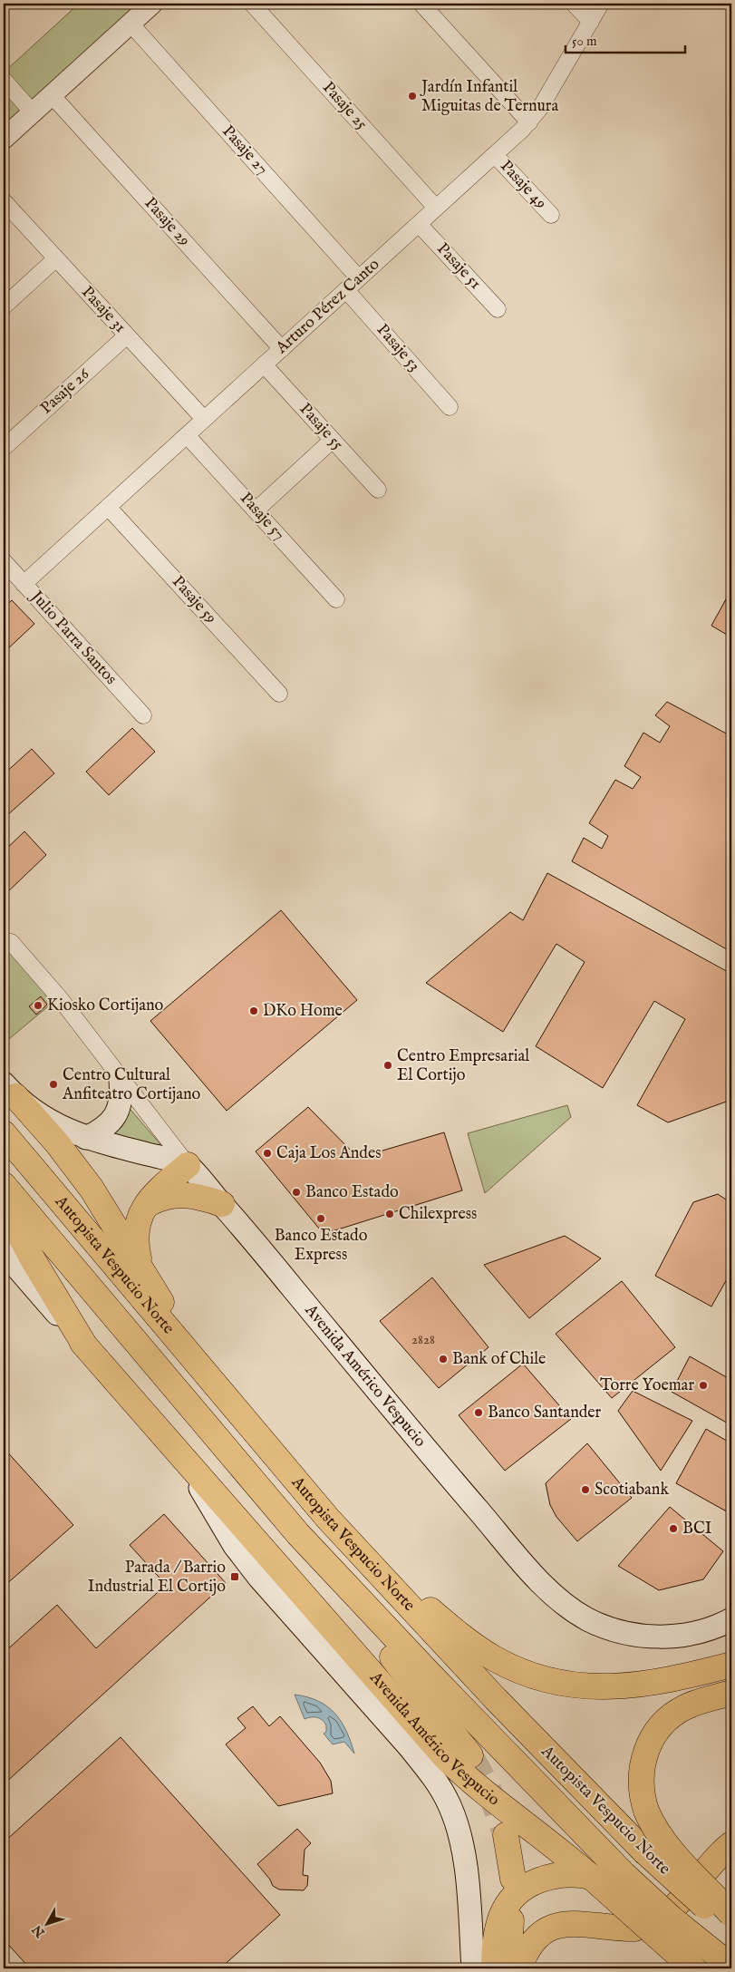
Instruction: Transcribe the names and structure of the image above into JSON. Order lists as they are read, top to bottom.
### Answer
{
  "streets": {
    "main road": ["Autopista Vespucio Norte", "Avenida Américo Vespucio"],
    "street": [
      "Pasaje 25",
      "Pasaje 27",
      "Pasaje 49",
      "Pasaje 29",
      "Pasaje 51",
      "Arturo Pérez Canto",
      "Pasaje 31",
      "Pasaje 53",
      "Pasaje 26",
      "Pasaje 55",
      "Pasaje 57",
      "Pasaje 59",
      "Julio Parra Santos"
    ]
  },
  "crossings": [
    ["Pasaje 25", "Arturo Pérez Canto"],
    ["Pasaje 27", "Arturo Pérez Canto"],
    ["Pasaje 49", "Arturo Pérez Canto"],
    ["Pasaje 29", "Arturo Pérez Canto"],
    ["Pasaje 51", "Arturo Pérez Canto"],
    ["Arturo Pérez Canto", "Pasaje 31"],
    ["Arturo Pérez Canto", "Pasaje 53"],
    ["Arturo Pérez Canto", "Pasaje 55"],
    ["Arturo Pérez Canto", "Pasaje 57"],
    ["Arturo Pérez Canto", "Pasaje 59"],
    ["Arturo Pérez Canto", "Julio Parra Santos"],
    ["Pasaje 31", "Pasaje 26"],
    ["Autopista Vespucio Norte", "Avenida Américo Vespucio"]
  ],
  "places": {
    "other": [
      "Jardín Infantil Miguitas de Ternura",
      "Kiosko Cortijano",
      "DKo Home",
      "Centro Empresarial El Cortijo",
      "Centro Cultural Anfiteatro Cortijano",
      "Caja Los Andes",
      "Banco Estado",
      "Chilexpress",
      "Banco Estado Express",
      "Bank of Chile",
      "Torre Yoemar",
      "Banco Santander",
      "Scotiabank",
      "BCI"
    ],
    "transit": ["Parada / Barrio Industrial El Cortijo"]
  },
  "house_numbers": ["2828"],
  "scale_bar": "50 m",
  "north": "bottom left"
}
